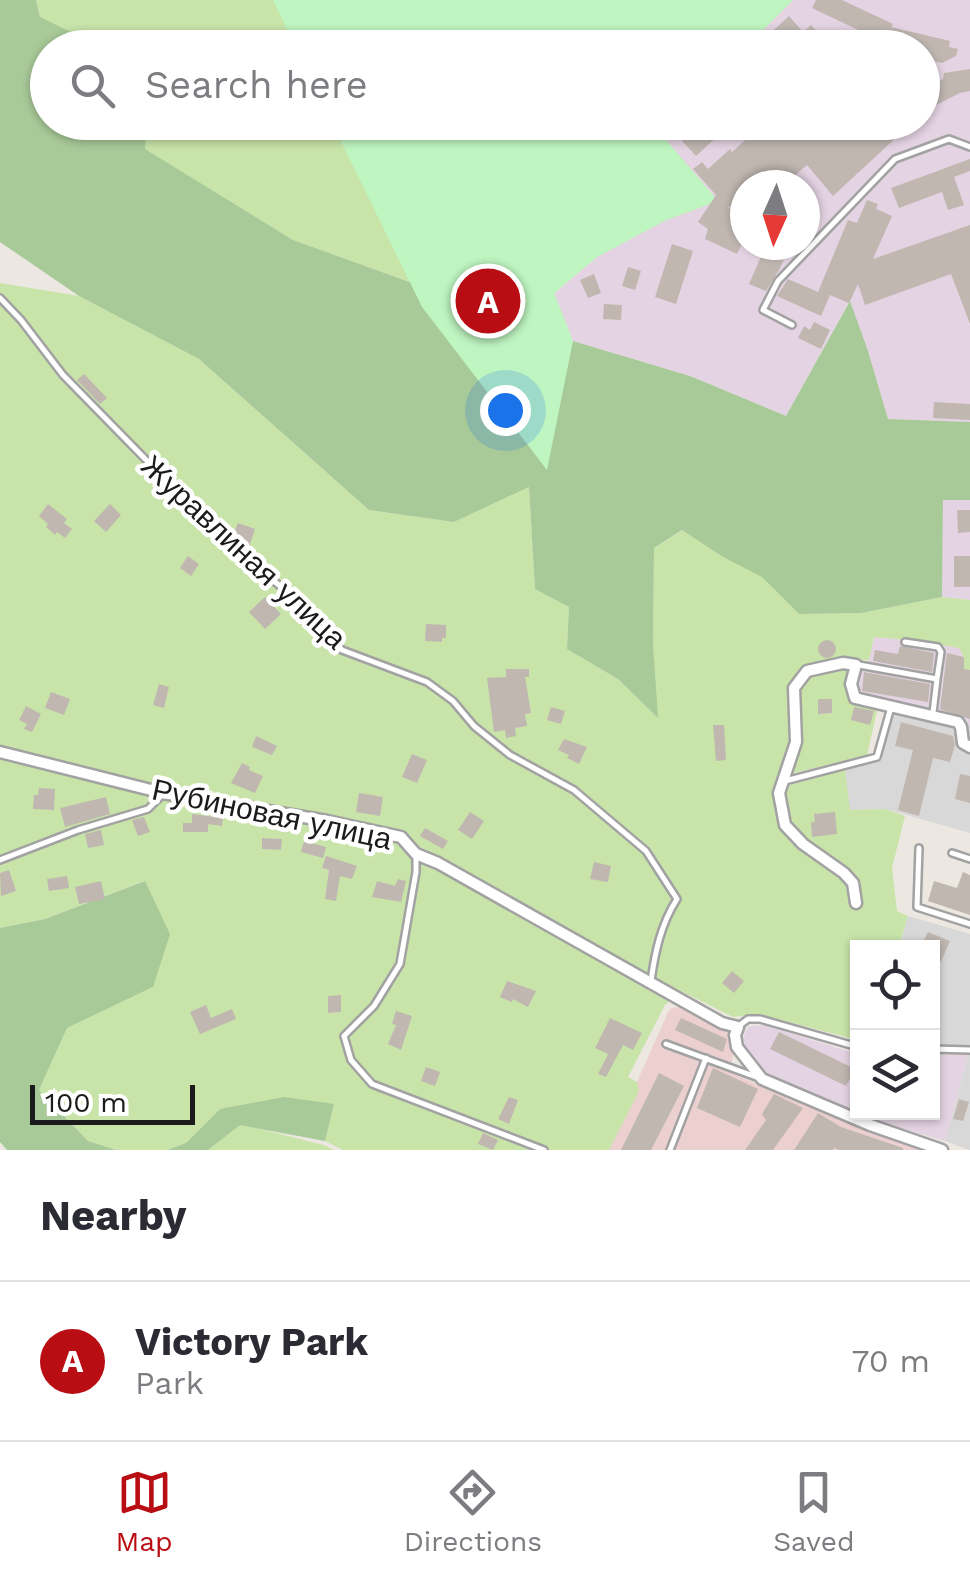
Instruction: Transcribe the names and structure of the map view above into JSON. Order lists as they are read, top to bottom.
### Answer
{
  "streets": {
    "street": ["Рубиновая улица"],
    "lane": ["Журавлиная улица"]
  },
  "crossings": [
    ["Журавлиная улица", "Рубиновая улица"]
  ],
  "scale_bar": "100 m",
  "north": "bottom",
  "page": {
    "search": "Search here",
    "pins": "A",
    "scale": "100 m",
    "heading": "Nearby",
    "list": [
      {
        "mark": "A",
        "name": "Victory Park",
        "note": "Park",
        "value": "70 m"
      }
    ],
    "nav": ["Map", "Directions", "Saved"]
  }
}
